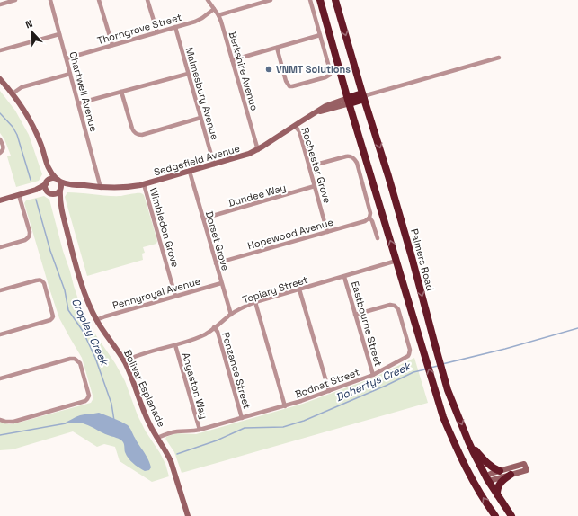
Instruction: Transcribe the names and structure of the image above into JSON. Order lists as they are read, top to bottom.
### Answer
{
  "streets": {
    "highway": ["Palmers Road"],
    "street": [
      "Thorngrove Street",
      "Berkshire Avenue",
      "Chartwell Avenue",
      "Malmesbury Avenue",
      "Sedgefield Avenue",
      "Rochester Grove",
      "Dundee Way",
      "Wimbledon Grove",
      "Hopewood Avenue",
      "Dorset Grove",
      "Topiary Street",
      "Pennyroyal Avenue",
      "Eastbourne Street",
      "Penzance Street",
      "Bodnat Street",
      "Angaston Way",
      "Bolivar Esplanade"
    ]
  },
  "crossings": [
    ["Thorngrove Street", "Berkshire Avenue"],
    ["Thorngrove Street", "Chartwell Avenue"],
    ["Thorngrove Street", "Malmesbury Avenue"],
    ["Berkshire Avenue", "Sedgefield Avenue"],
    ["Chartwell Avenue", "Sedgefield Avenue"],
    ["Malmesbury Avenue", "Sedgefield Avenue"],
    ["Sedgefield Avenue", "Rochester Grove"],
    ["Sedgefield Avenue", "Wimbledon Grove"],
    ["Sedgefield Avenue", "Dorset Grove"],
    ["Sedgefield Avenue", "Bolivar Esplanade"],
    ["Rochester Grove", "Dundee Way"],
    ["Rochester Grove", "Hopewood Avenue"],
    ["Dundee Way", "Dorset Grove"],
    ["Wimbledon Grove", "Pennyroyal Avenue"],
    ["Hopewood Avenue", "Dorset Grove"],
    ["Dorset Grove", "Topiary Street"],
    ["Dorset Grove", "Pennyroyal Avenue"],
    ["Topiary Street", "Eastbourne Street"],
    ["Topiary Street", "Penzance Street"],
    ["Topiary Street", "Angaston Way"],
    ["Topiary Street", "Bolivar Esplanade"],
    ["Pennyroyal Avenue", "Bolivar Esplanade"],
    ["Eastbourne Street", "Bodnat Street"],
    ["Penzance Street", "Bodnat Street"],
    ["Bodnat Street", "Angaston Way"],
    ["Bodnat Street", "Bolivar Esplanade"]
  ],
  "water": ["Cropley Creek", "Dohertys Creek"],
  "places": ["VNMT Solutions"],
  "north": "top"
}
